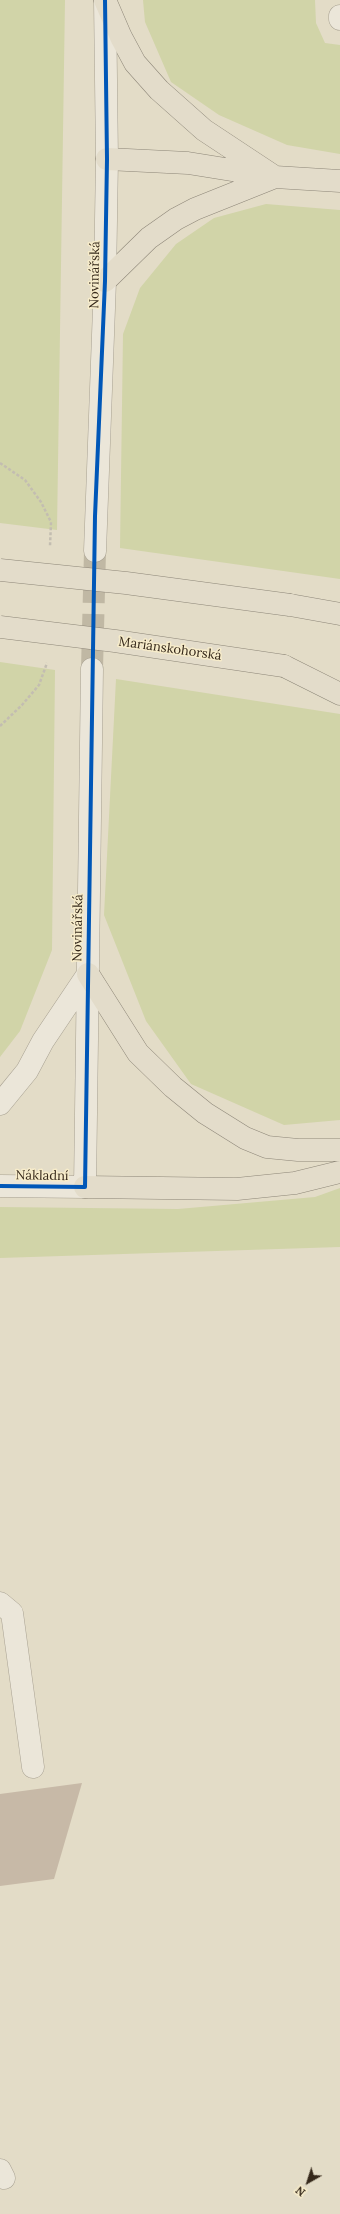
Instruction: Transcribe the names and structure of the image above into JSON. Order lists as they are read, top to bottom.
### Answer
{
  "streets": {
    "main road": ["Mariánskohorská"],
    "street": ["Novinářská", "Nákladní"]
  },
  "crossings": [
    ["Novinářská", "Nákladní"]
  ],
  "north": "bottom left"
}
